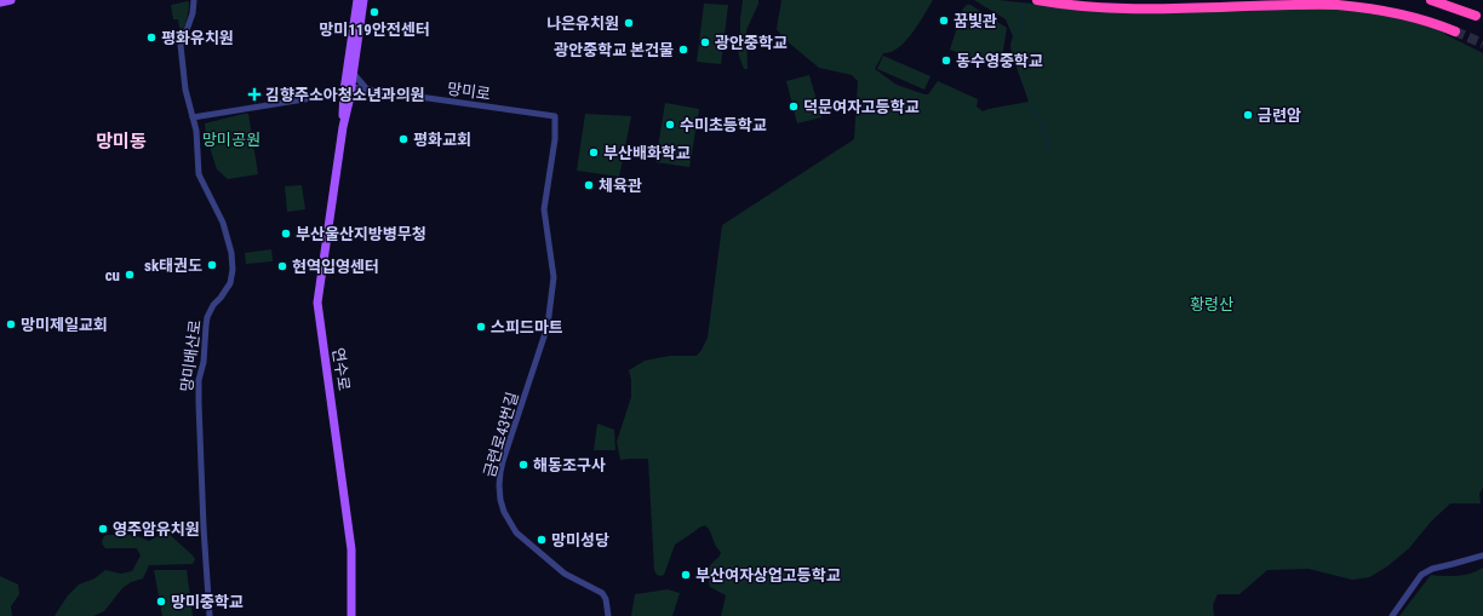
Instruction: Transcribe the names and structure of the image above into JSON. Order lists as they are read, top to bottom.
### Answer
{
  "streets": {
    "main road": ["연수로"],
    "street": ["망미로", "망미배산로", "금련로43번길"]
  },
  "crossings": [
    ["망미로", "연수로"],
    ["망미로", "금련로43번길"]
  ],
  "districts": ["망미동"],
  "parks": ["망미공원", "황령산"],
  "places": {
    "other": [
      "망미119안전센터",
      "꿈빛관",
      "나은유치원",
      "평화유치원",
      "광안중학교",
      "광안중학교 본건물",
      "동수영중학교",
      "덕문여자고등학교",
      "금련암",
      "수미초등학교",
      "평화교회",
      "부산배화학교",
      "체육관",
      "부산울산지방병무청",
      "sk태권도",
      "현역입영센터",
      "cu",
      "망미제일교회",
      "스피드마트",
      "해동조구사",
      "영주암유치원",
      "망미성당",
      "부산여자상업고등학교",
      "망미중학교"
    ],
    "health": ["김향주소아청소년과의원"]
  }
}
